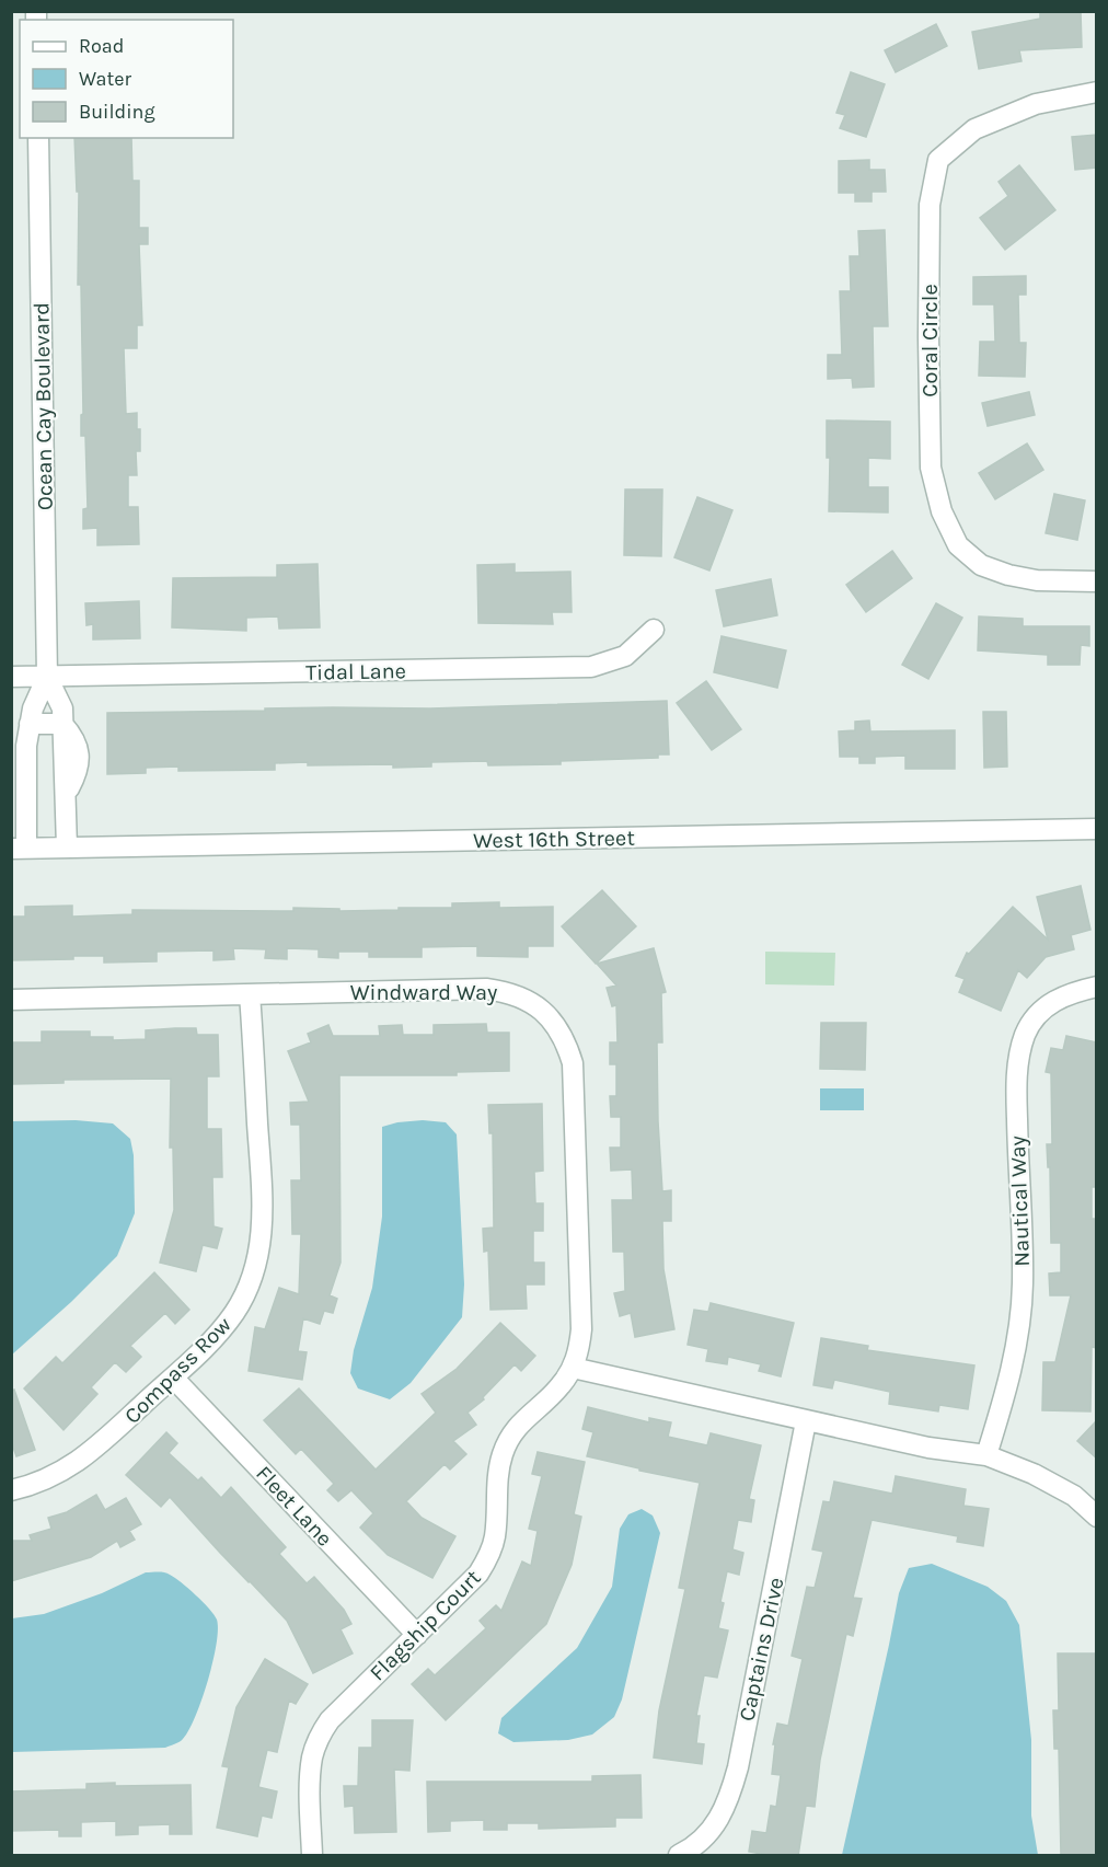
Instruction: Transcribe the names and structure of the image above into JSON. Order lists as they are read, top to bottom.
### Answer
{
  "streets": {
    "street": [
      "Coral Circle",
      "Ocean Cay Boulevard",
      "Tidal Lane",
      "West 16th Street",
      "Windward Way",
      "Nautical Way",
      "Compass Row",
      "Fleet Lane",
      "Flagship Court",
      "Captains Drive"
    ]
  },
  "crossings": [
    ["Ocean Cay Boulevard", "Tidal Lane"],
    ["Ocean Cay Boulevard", "West 16th Street"],
    ["Windward Way", "Compass Row"],
    ["Windward Way", "Flagship Court"],
    ["Compass Row", "Fleet Lane"],
    ["Fleet Lane", "Flagship Court"]
  ],
  "legend": ["Road", "Water", "Building"]
}
